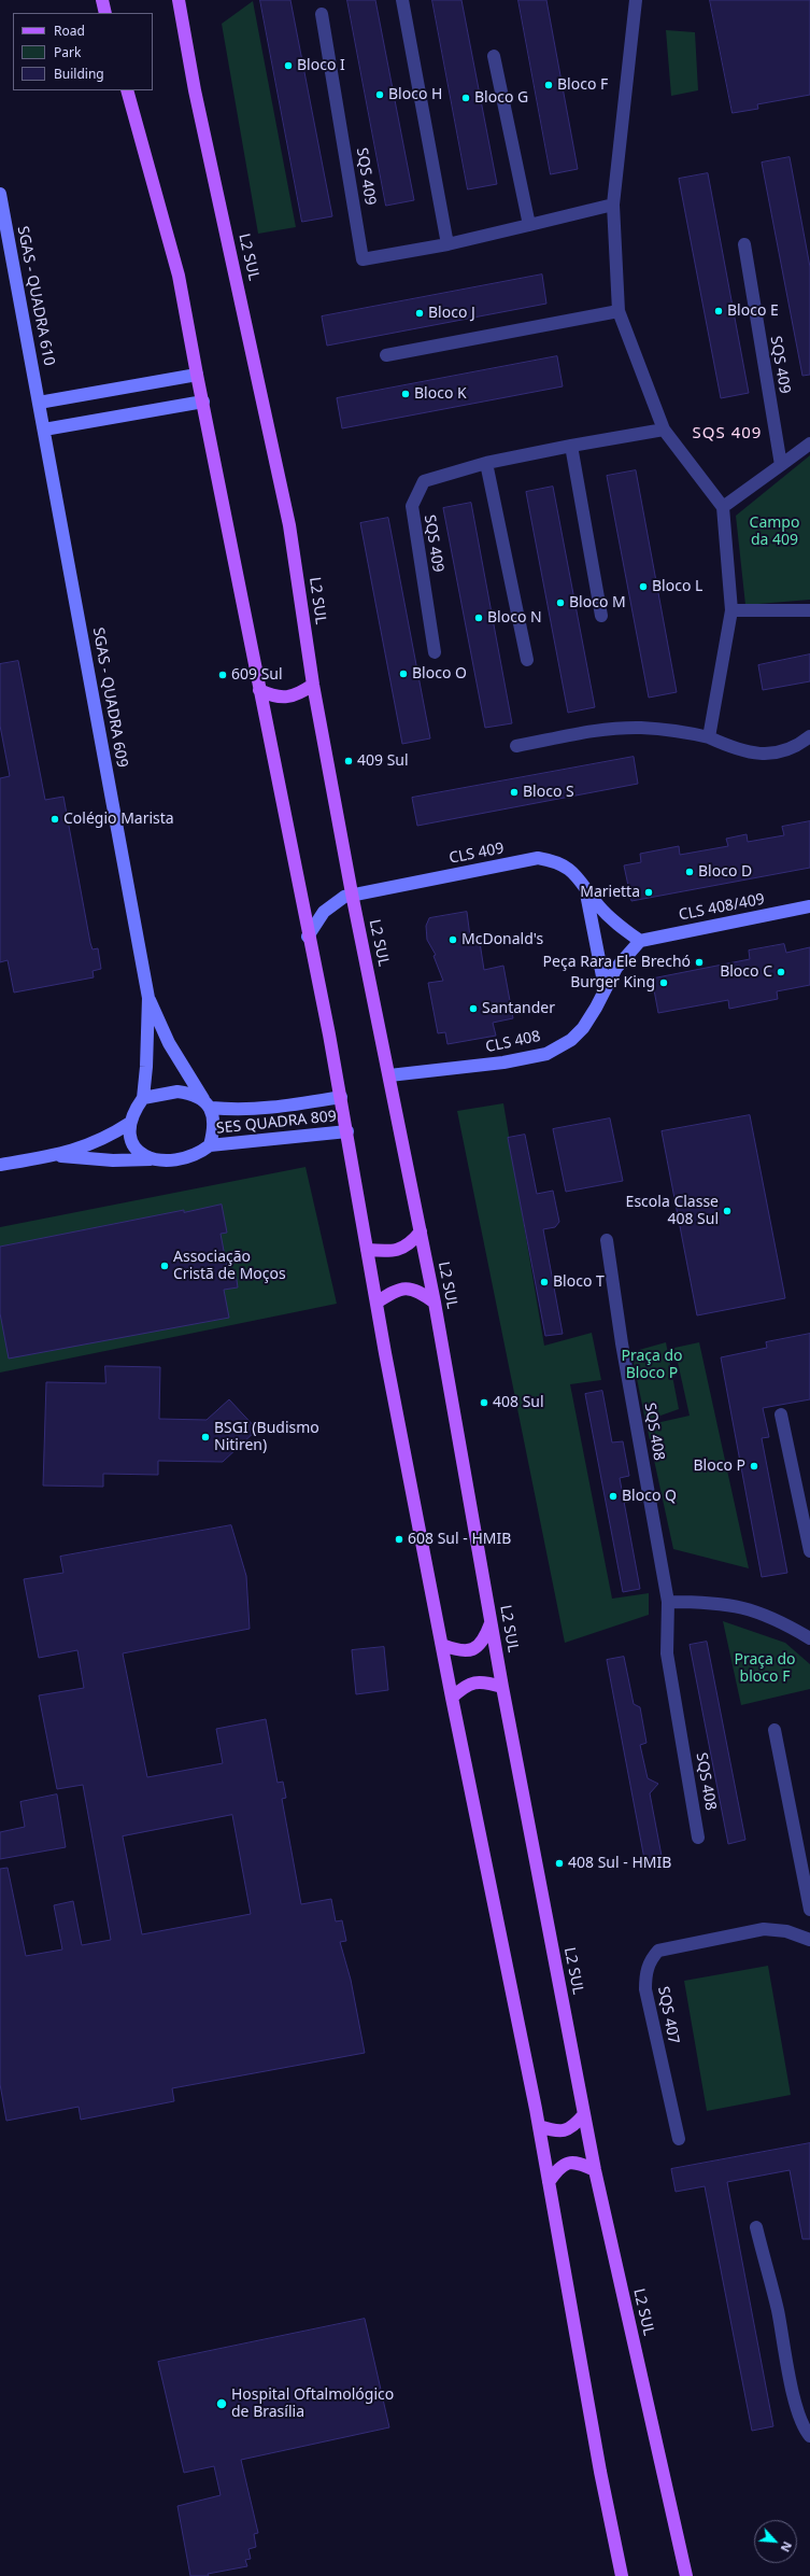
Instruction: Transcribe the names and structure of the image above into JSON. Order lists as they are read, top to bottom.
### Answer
{
  "streets": {
    "main road": ["L2 SUL"],
    "street": [
      "SQS 409",
      "SGAS - QUADRA 610",
      "SGAS - QUADRA 609",
      "CLS 409",
      "CLS 408/409",
      "CLS 408",
      "SES QUADRA 809",
      "SQS 408",
      "SQS 407"
    ]
  },
  "crossings": [
    ["L2 SUL", "CLS 409"],
    ["L2 SUL", "CLS 408"],
    ["SGAS - QUADRA 610", "SGAS - QUADRA 609"],
    ["SGAS - QUADRA 609", "SES QUADRA 809"],
    ["CLS 409", "CLS 408/409"],
    ["CLS 409", "CLS 408"],
    ["CLS 408/409", "CLS 408"]
  ],
  "districts": ["SQS 409"],
  "parks": ["Campo da 409", "Praça do Bloco P", "Praça do bloco F"],
  "places": [
    "Bloco I",
    "Bloco F",
    "Bloco H",
    "Bloco G",
    "Bloco E",
    "Bloco J",
    "Bloco K",
    "Bloco L",
    "Bloco M",
    "Bloco N",
    "Bloco O",
    "609 Sul",
    "409 Sul",
    "Bloco S",
    "Colégio Marista",
    "Bloco D",
    "Marietta",
    "McDonald's",
    "Peça Rara Ele Brechó",
    "Bloco C",
    "Burger King",
    "Santander",
    "Escola Classe 408 Sul",
    "Associação Cristã de Moços",
    "Bloco T",
    "408 Sul",
    "BSGI (Budismo Nitiren)",
    "Bloco P",
    "Bloco Q",
    "608 Sul - HMIB",
    "408 Sul - HMIB",
    "Hospital Oftalmológico de Brasília"
  ],
  "legend": ["Road", "Park", "Building"],
  "north": "bottom right"
}
